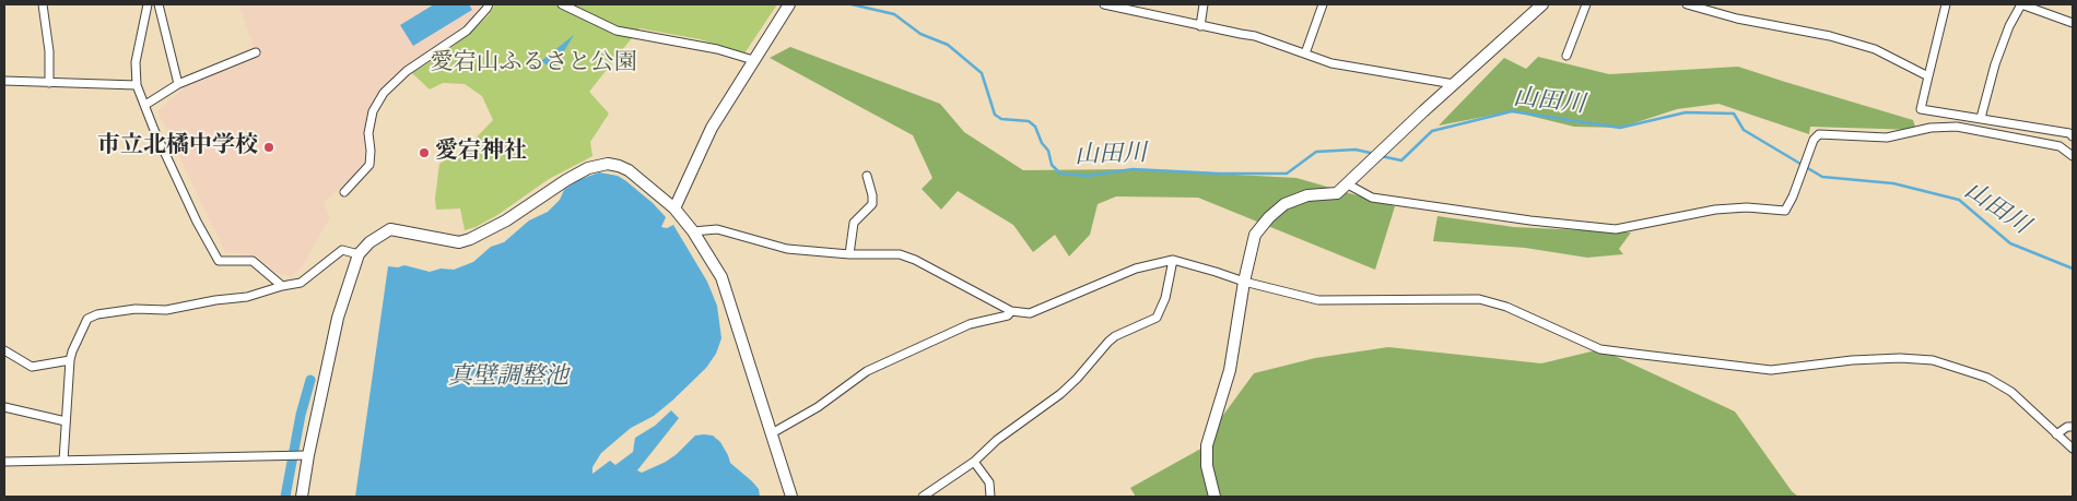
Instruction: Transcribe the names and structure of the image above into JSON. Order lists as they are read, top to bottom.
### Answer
{
  "water": ["山田川", "真壁調整池"],
  "parks": ["愛宕山ふるさと公園"],
  "places": ["市立北橘中学校", "愛宕神社"]
}
